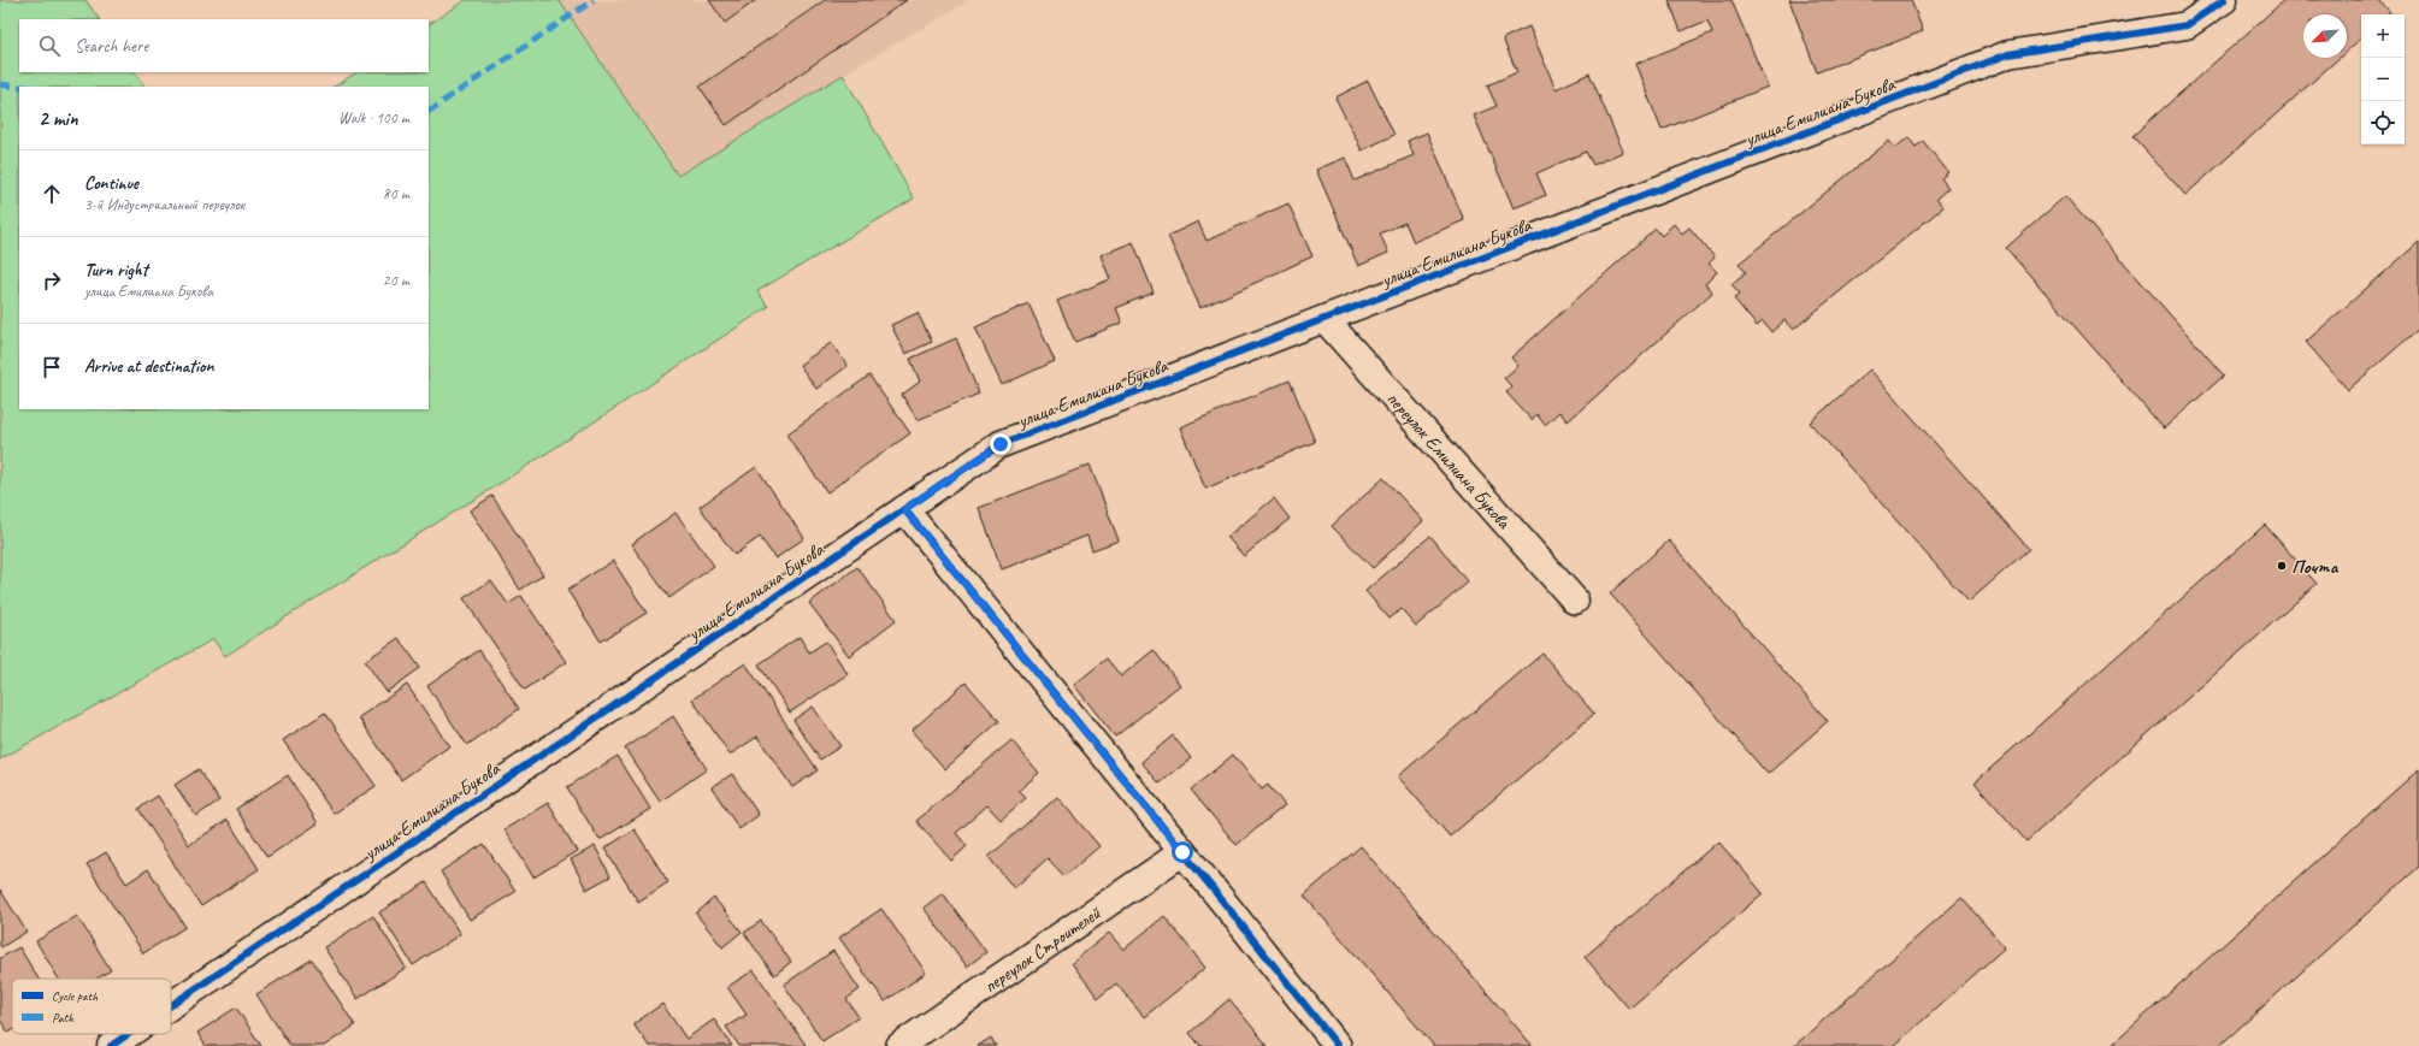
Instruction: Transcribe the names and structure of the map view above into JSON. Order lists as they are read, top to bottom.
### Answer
{
  "streets": {
    "street": ["улица Емилиана Букова", "переулок Емилиана Букова", "переулок Строителей"]
  },
  "crossings": [
    ["улица Емилиана Букова", "переулок Емилиана Букова"]
  ],
  "places": ["Почта"],
  "legend": ["Cycle path", "Path"],
  "north": "bottom left",
  "page": {
    "map_buttons": ["+", "−"],
    "search": "Search here",
    "heading": ["2 min", "Walk · 100 m"],
    "list": [
      ["Continue", "3-й Индустриальный переулок", "80 m"],
      ["Turn right", "улица Емилиана Букова", "20 m"],
      "Arrive at destination"
    ]
  }
}
